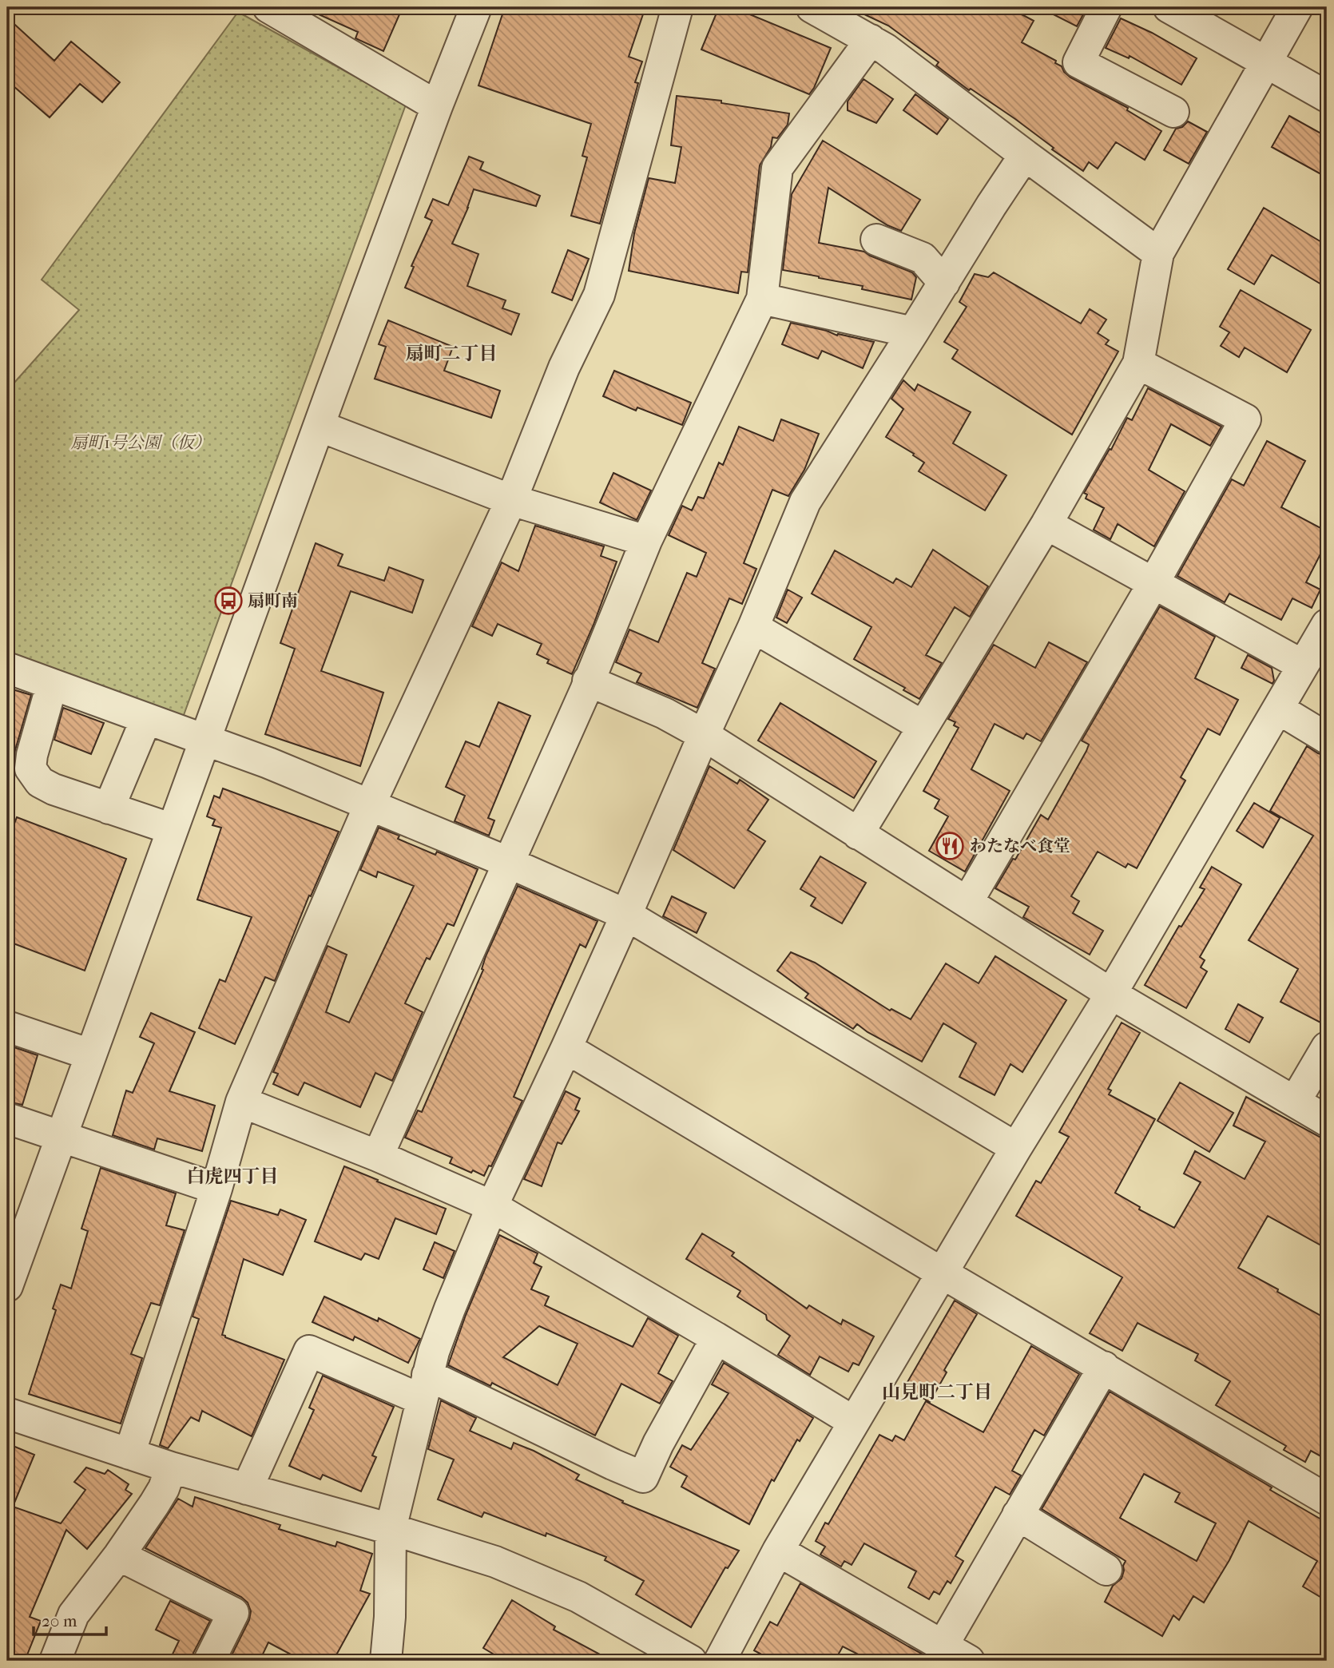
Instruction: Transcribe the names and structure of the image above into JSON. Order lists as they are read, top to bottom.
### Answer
{
  "districts": ["扇町二丁目", "白虎四丁目", "山見町二丁目"],
  "parks": ["扇町1号公園（仮）"],
  "places": {
    "bus stop": ["扇町南"],
    "restaurant": ["わたなべ食堂"]
  },
  "scale_bar": "20 m"
}
